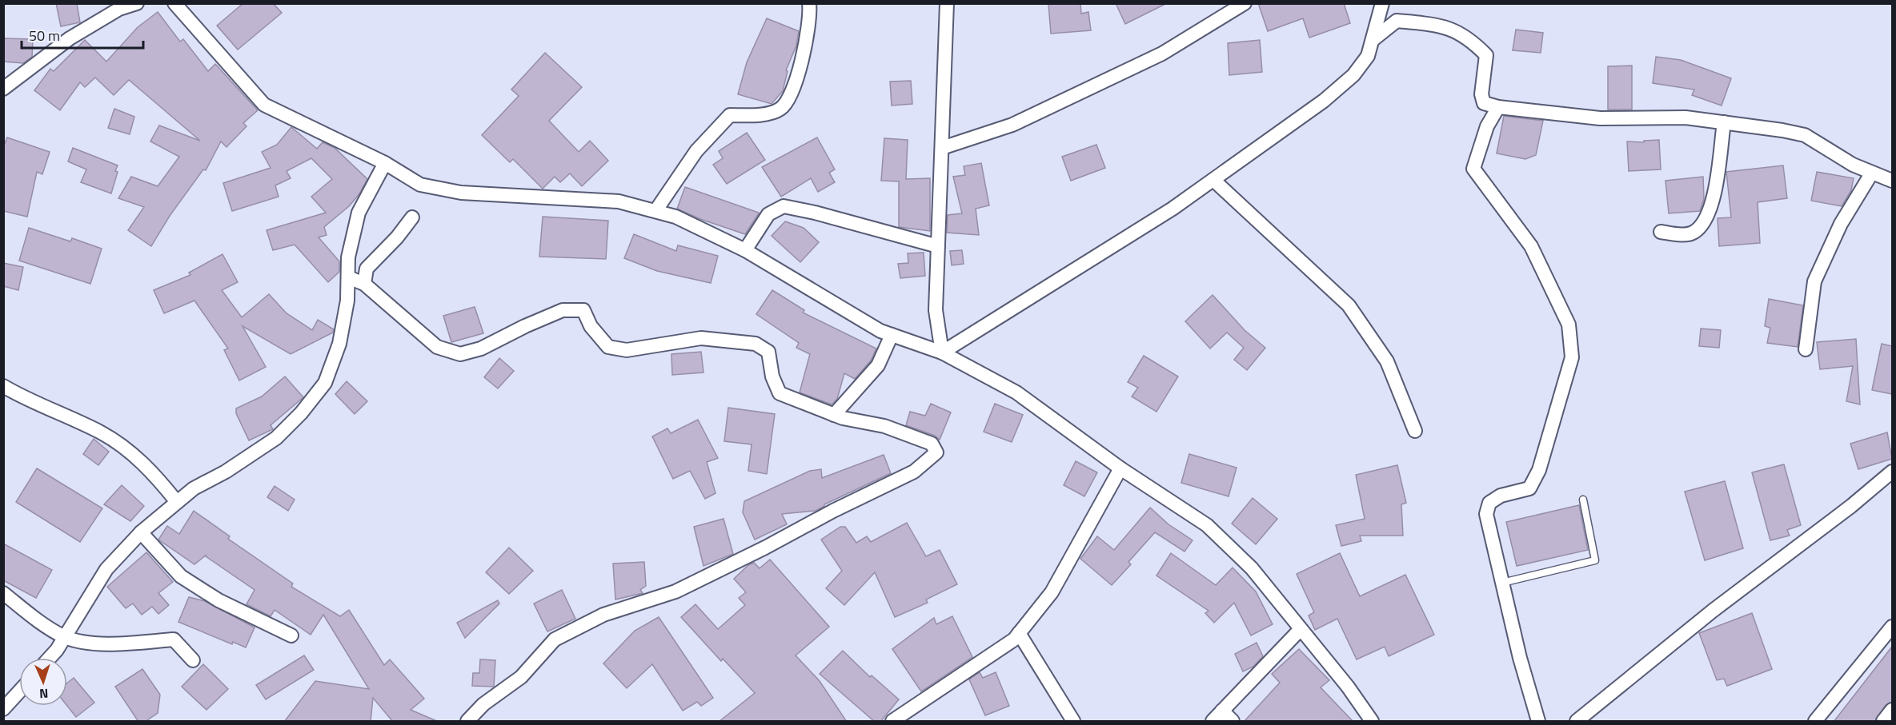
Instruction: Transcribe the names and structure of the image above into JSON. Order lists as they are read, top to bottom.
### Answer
{
  "scale_bar": "50 m",
  "north": "bottom"
}
